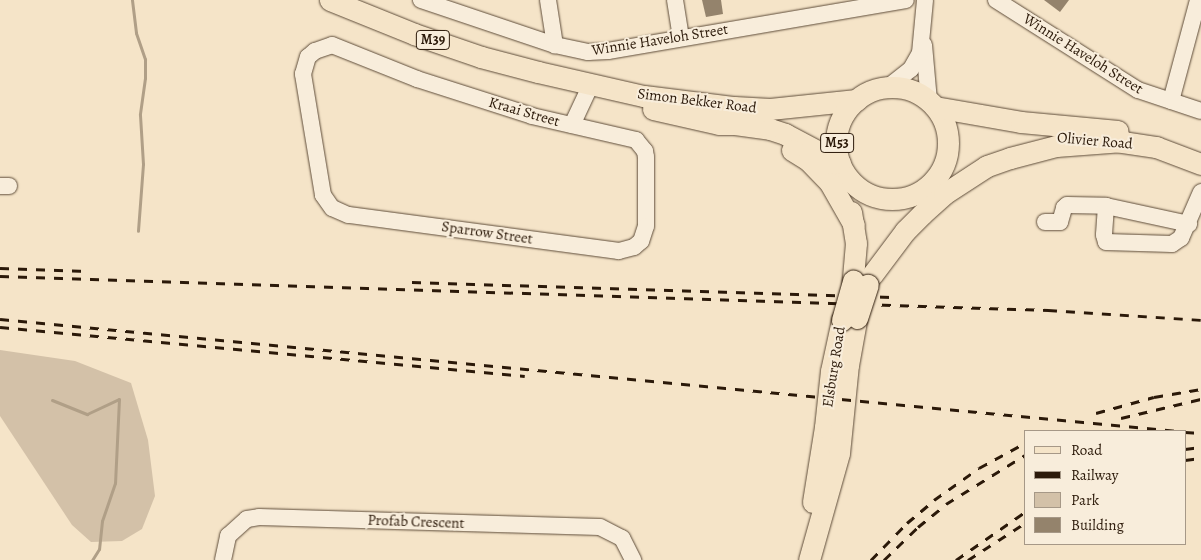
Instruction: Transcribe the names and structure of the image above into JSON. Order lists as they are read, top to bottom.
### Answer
{
  "streets": {
    "main road": [
      "M39",
      "Simon Bekker Road",
      "Olivier Road",
      "M53",
      "Elsburg Road"
    ],
    "street": [
      "Winnie Haveloh Street",
      "Kraai Street",
      "Sparrow Street",
      "Profab Crescent"
    ]
  },
  "crossings": [
    ["Simon Bekker Road", "Olivier Road"],
    ["Simon Bekker Road", "M53"],
    ["Simon Bekker Road", "Elsburg Road"],
    ["Kraai Street", "Sparrow Street"],
    ["Olivier Road", "M53"],
    ["Olivier Road", "Elsburg Road"],
    ["M53", "Elsburg Road"]
  ],
  "legend": [
    "Road",
    "Railway",
    "Park",
    "Building"
  ]
}
